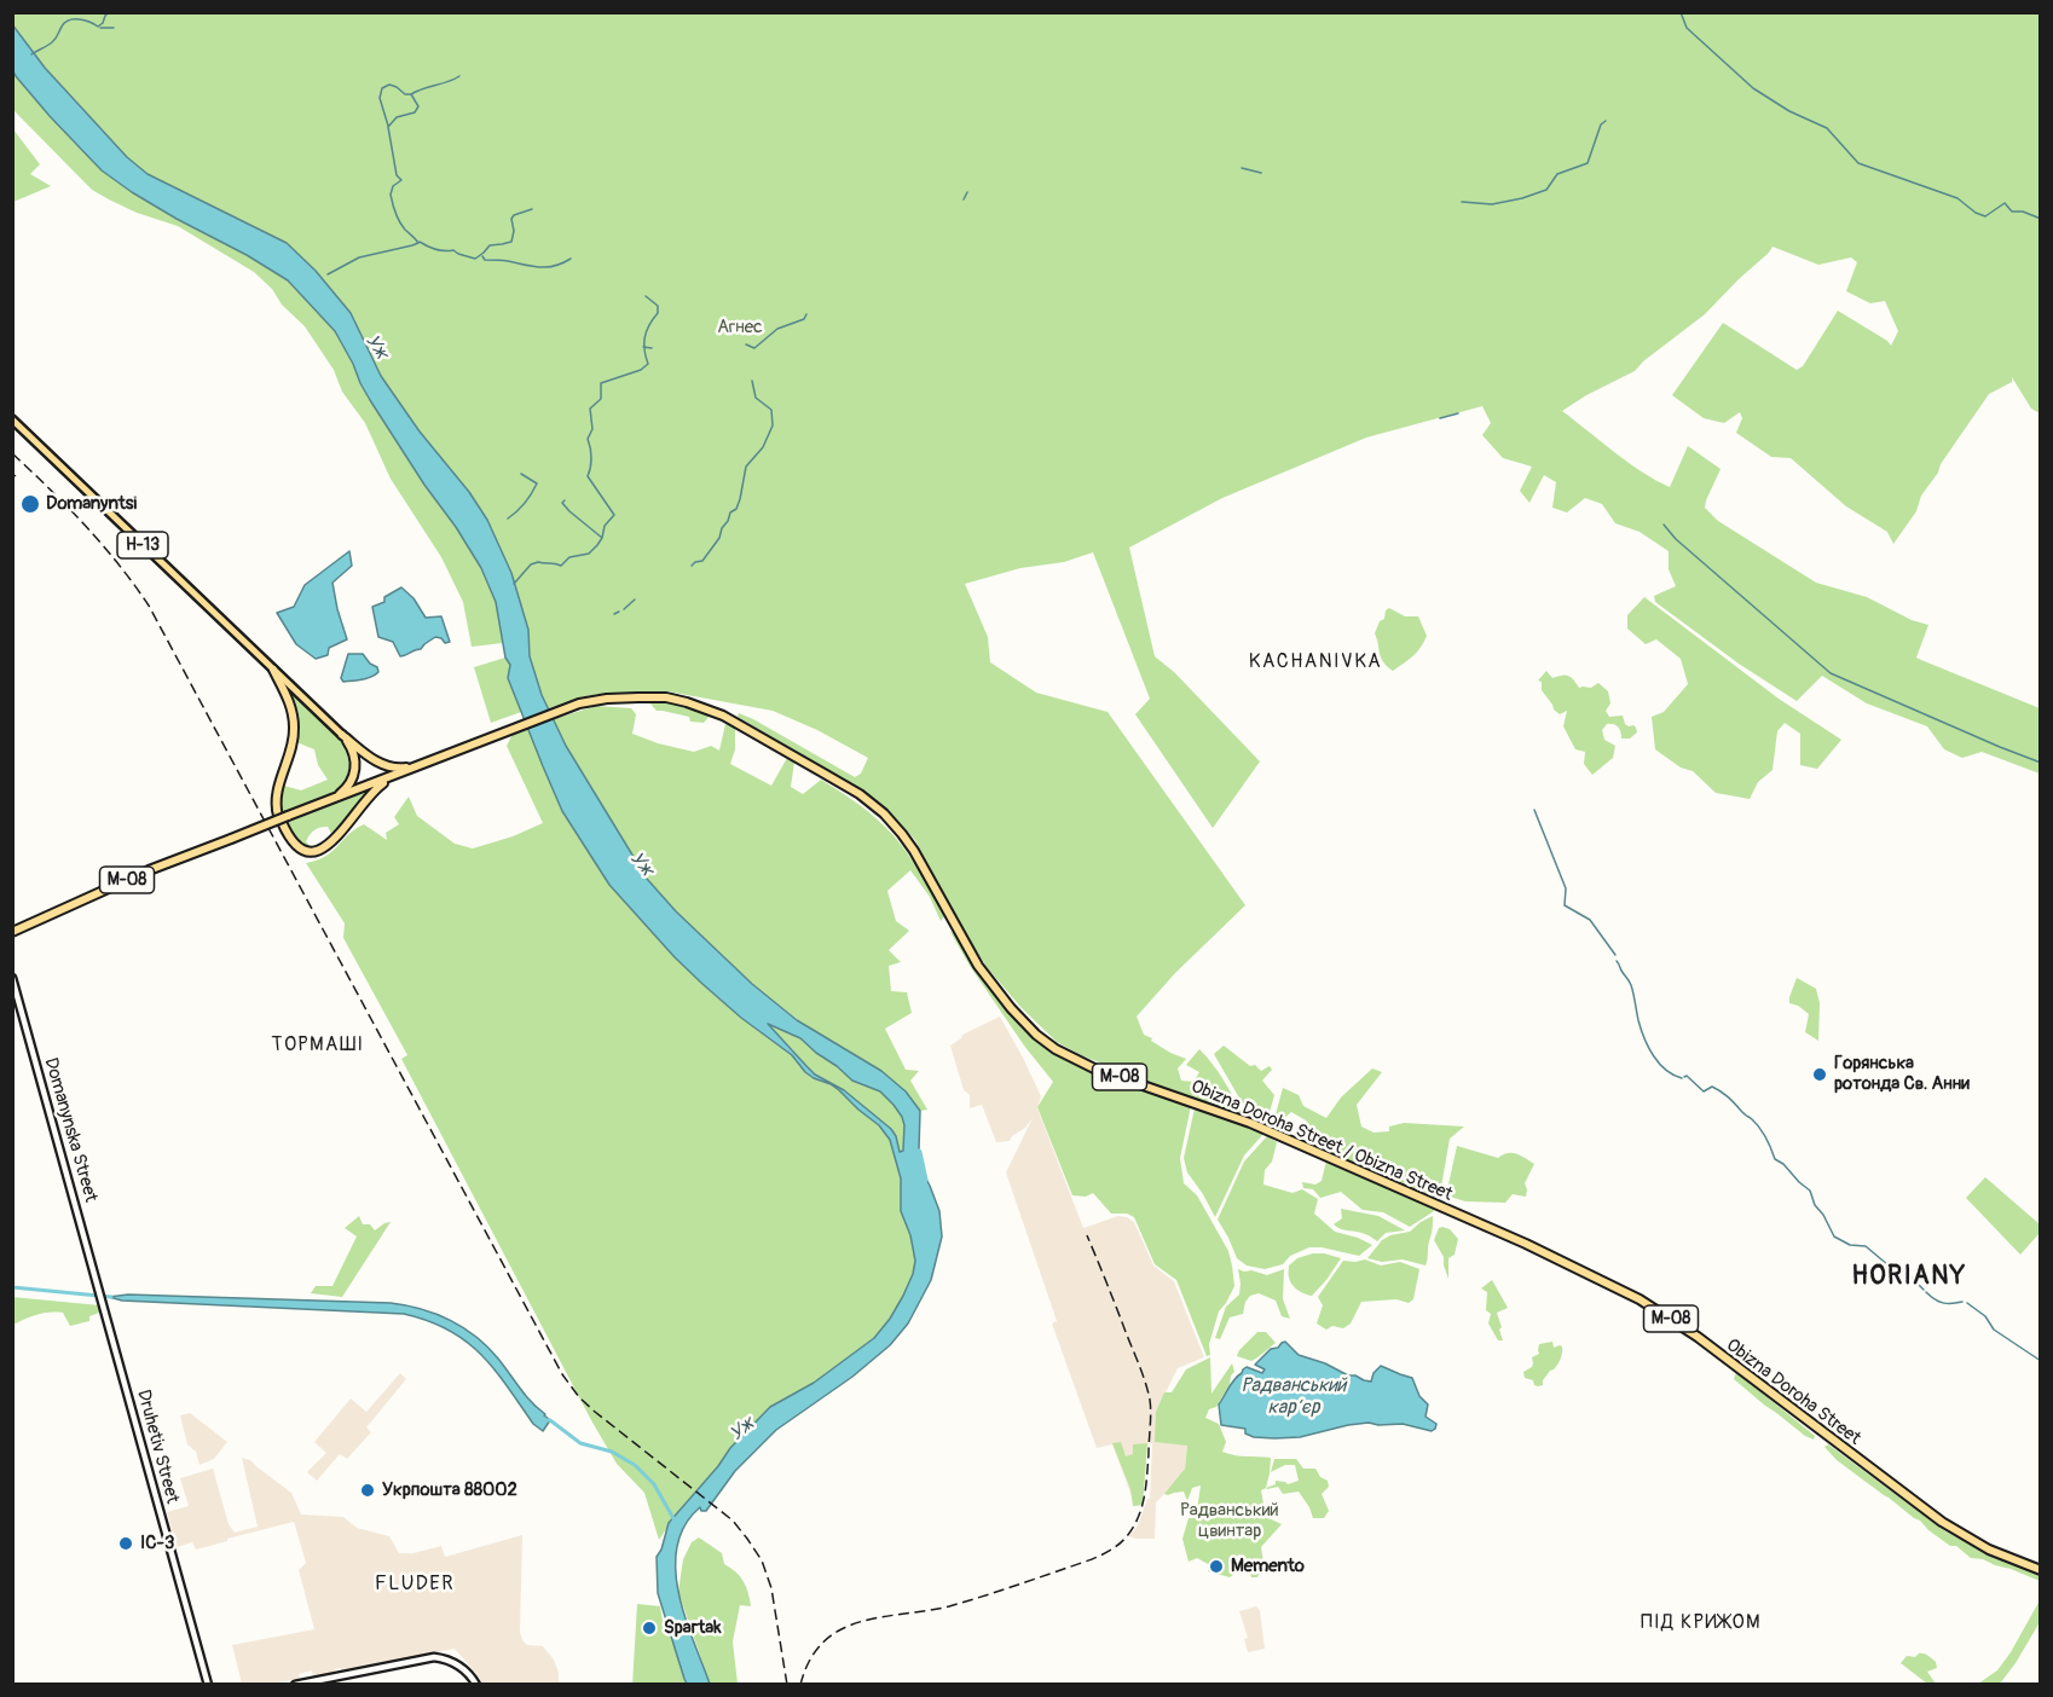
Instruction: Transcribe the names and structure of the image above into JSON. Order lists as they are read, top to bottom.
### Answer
{
  "streets": {
    "highway": [
      "Н-13",
      "М-08",
      "Obizna Doroha Street / Obizna Street",
      "Obizna Doroha Street"
    ],
    "main road": ["Domanynska Street", "Druhetiv Street"]
  },
  "crossings": [
    ["Н-13", "М-08"],
    ["М-08", "Obizna Doroha Street / Obizna Street"],
    ["Domanynska Street", "Druhetiv Street"],
    ["Obizna Doroha Street / Obizna Street", "Obizna Doroha Street"]
  ],
  "districts": [
    "KACHANIVKA",
    "ТОРМАШІ",
    "HORIANY",
    "FLUDER",
    "ПІД КРИЖОМ"
  ],
  "water": ["Уж", "Радванський карʼєр"],
  "parks": ["Агнес", "Радванський цвинтар"],
  "places": [
    "Domanyntsi",
    "Горянська ротонда Св. Анни",
    "Укрпошта 88002",
    "ІС-3",
    "Memento",
    "Spartak"
  ]
}
